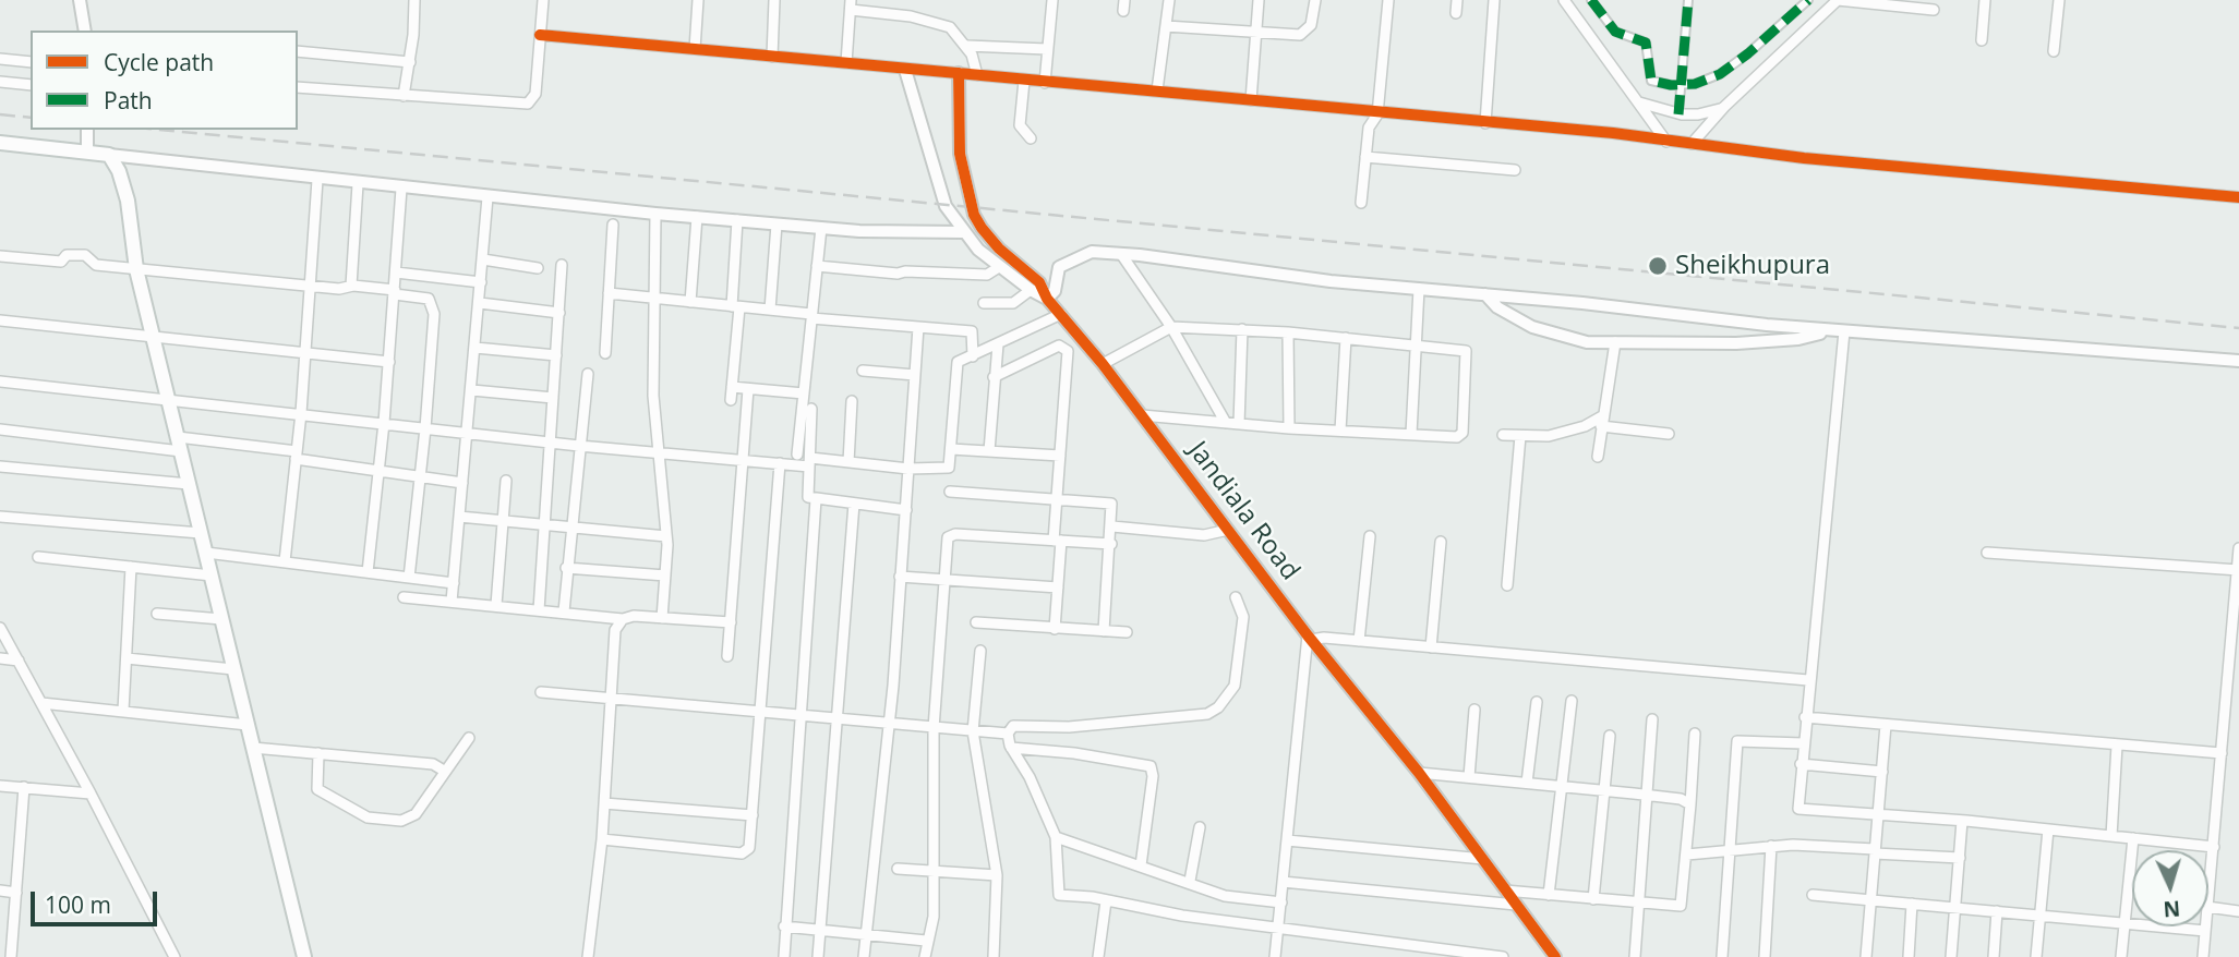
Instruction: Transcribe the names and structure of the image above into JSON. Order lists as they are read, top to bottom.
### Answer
{
  "streets": {
    "street": ["Jandiala Road"]
  },
  "places": ["Sheikhupura"],
  "legend": ["Cycle path", "Path"],
  "scale_bar": "100 m",
  "north": "bottom"
}
